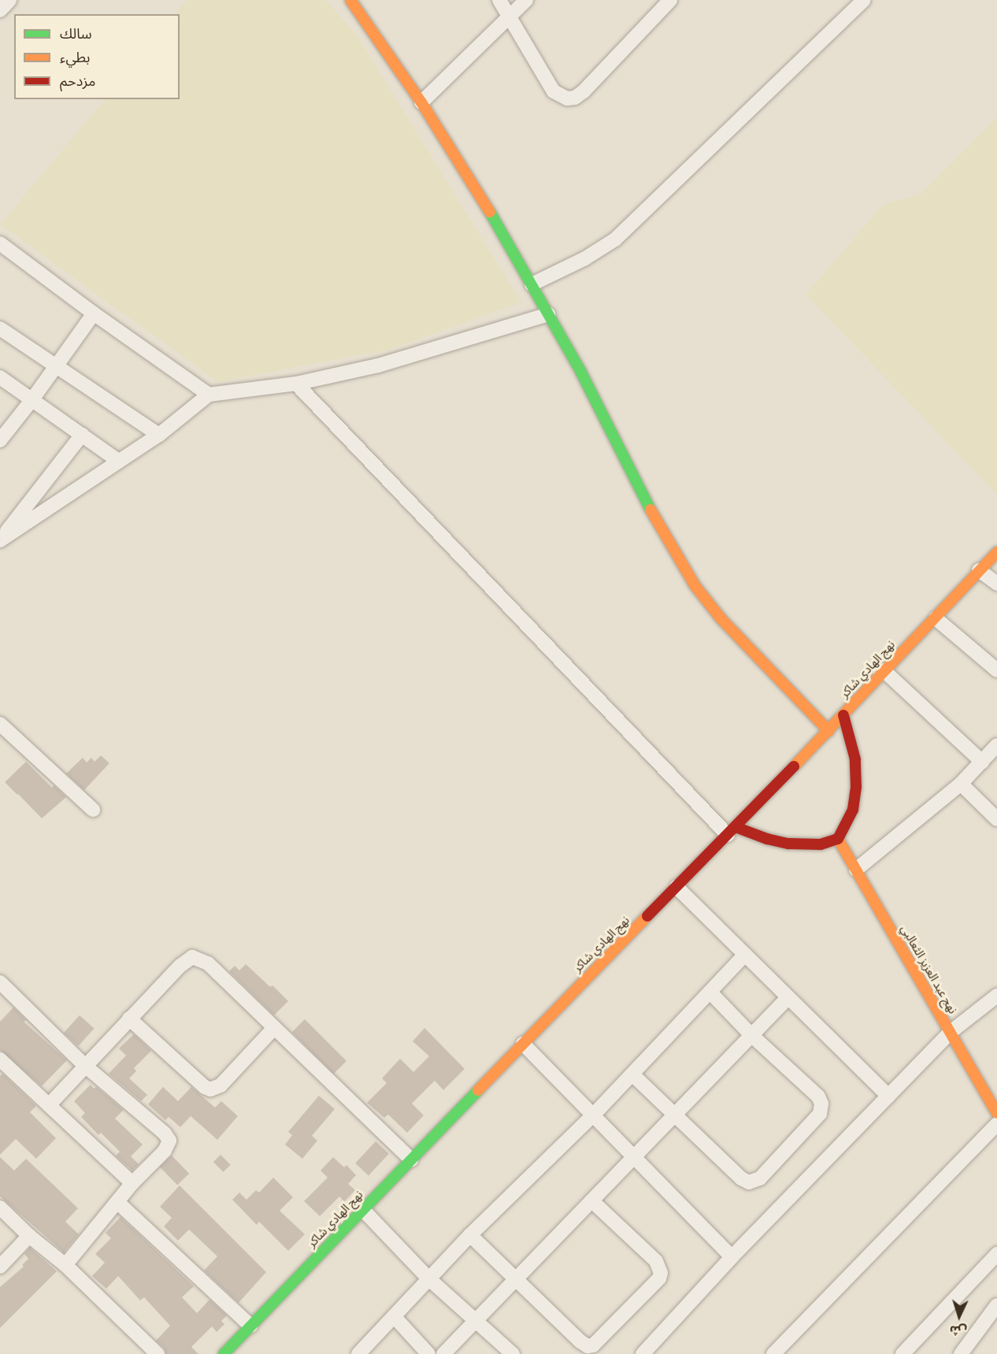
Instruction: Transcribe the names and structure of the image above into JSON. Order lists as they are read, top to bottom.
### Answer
{
  "streets": {
    "street": ["نهج الهادي شاكر", "نهج عبد العزيز الثعالبي"]
  },
  "legend": ["سالك", "بطيء", "مزدحم"],
  "north": "bottom"
}
